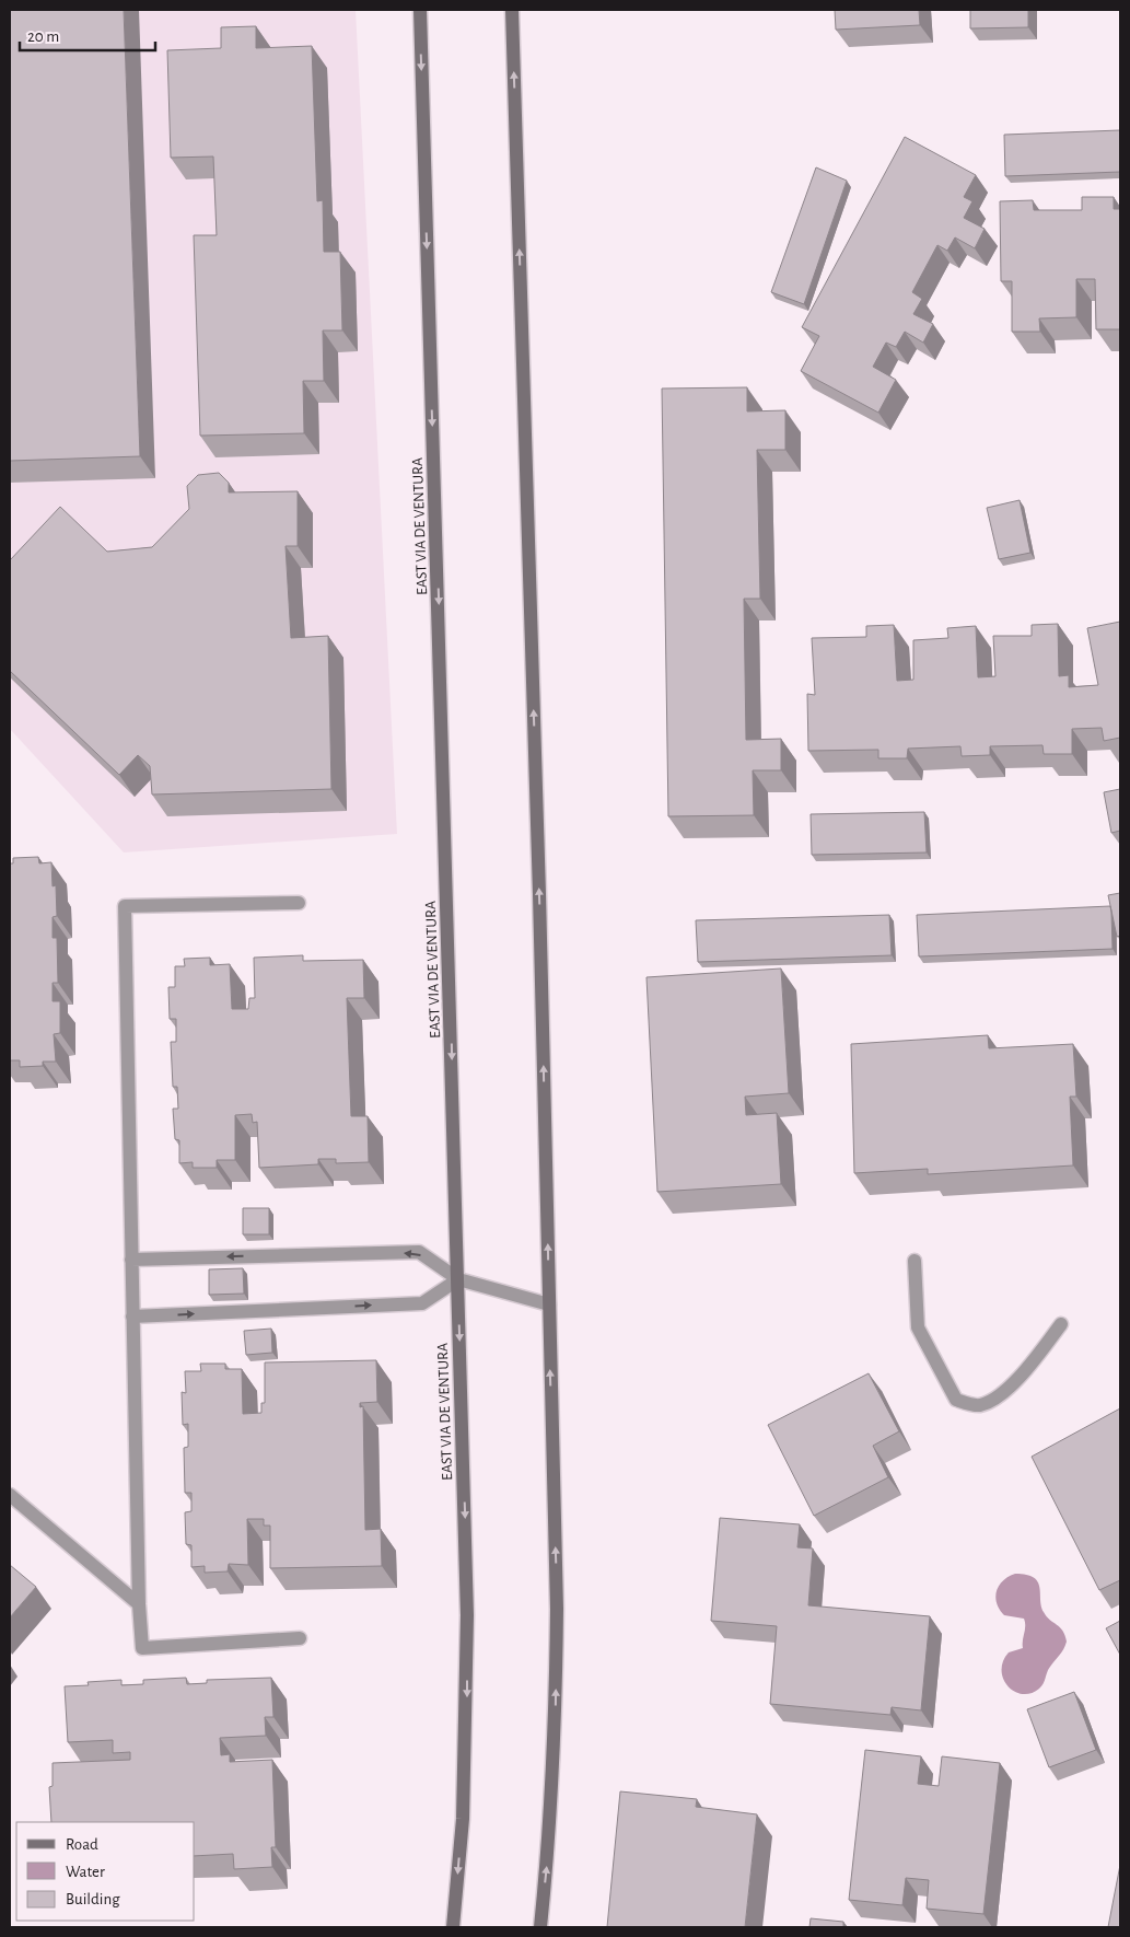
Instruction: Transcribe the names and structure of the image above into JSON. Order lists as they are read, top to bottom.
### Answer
{
  "streets": {
    "main road": ["EAST VIA DE VENTURA"]
  },
  "legend": ["Road", "Water", "Building"],
  "scale_bar": "20 m"
}
